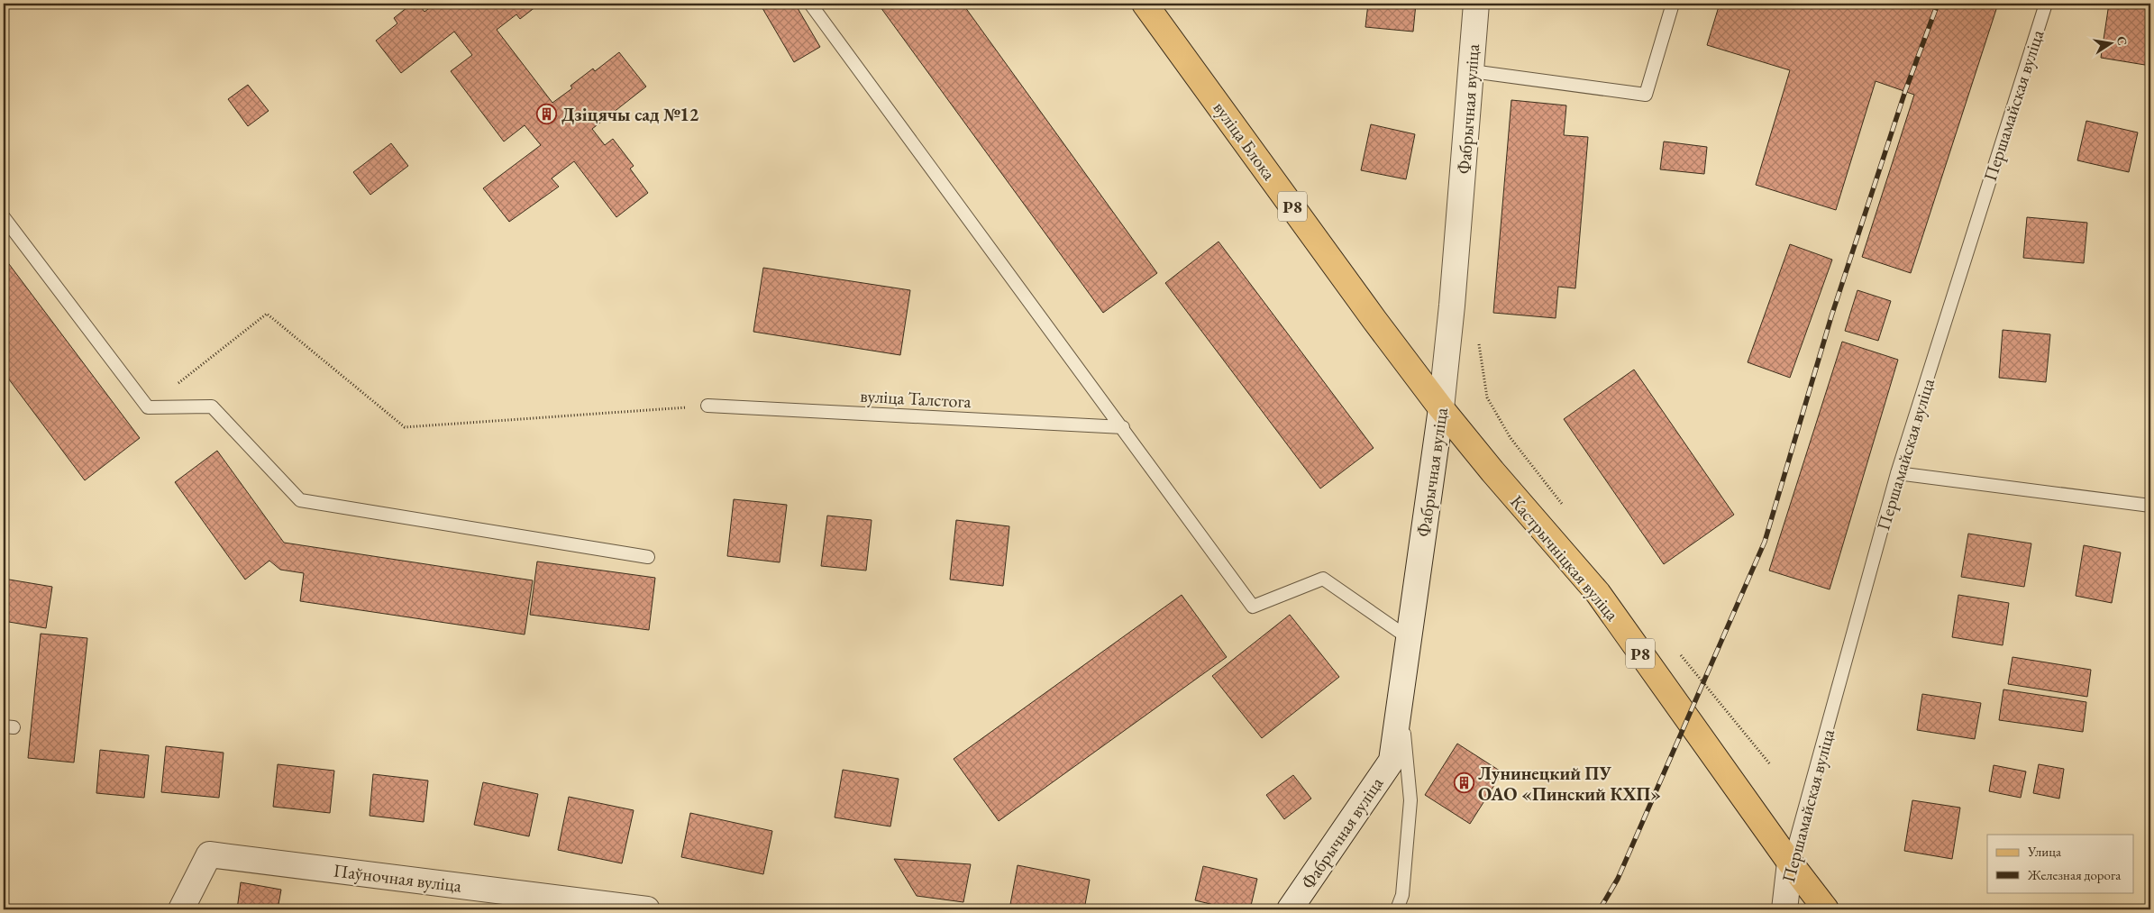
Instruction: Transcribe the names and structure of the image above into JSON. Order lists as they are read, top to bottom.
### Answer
{
  "streets": {
    "main road": ["вуліца Блока", "Р8", "Кастрычніцкая вуліца"],
    "street": ["Першамайская вуліца", "Фабрычная вуліца", "Паўночная вуліца"],
    "lane": ["вуліца Талстога"]
  },
  "crossings": [
    ["Першамайская вуліца", "Кастрычніцкая вуліца"],
    ["Фабрычная вуліца", "вуліца Блока"],
    ["Фабрычная вуліца", "Кастрычніцкая вуліца"],
    ["вуліца Блока", "Кастрычніцкая вуліца"]
  ],
  "places": {
    "building": ["Дзіцячы сад №12", "Лунинецкий ПУ ОАО «Пинский КХП»"]
  },
  "legend": ["Улица", "Железная дорога"],
  "north": "right"
}
